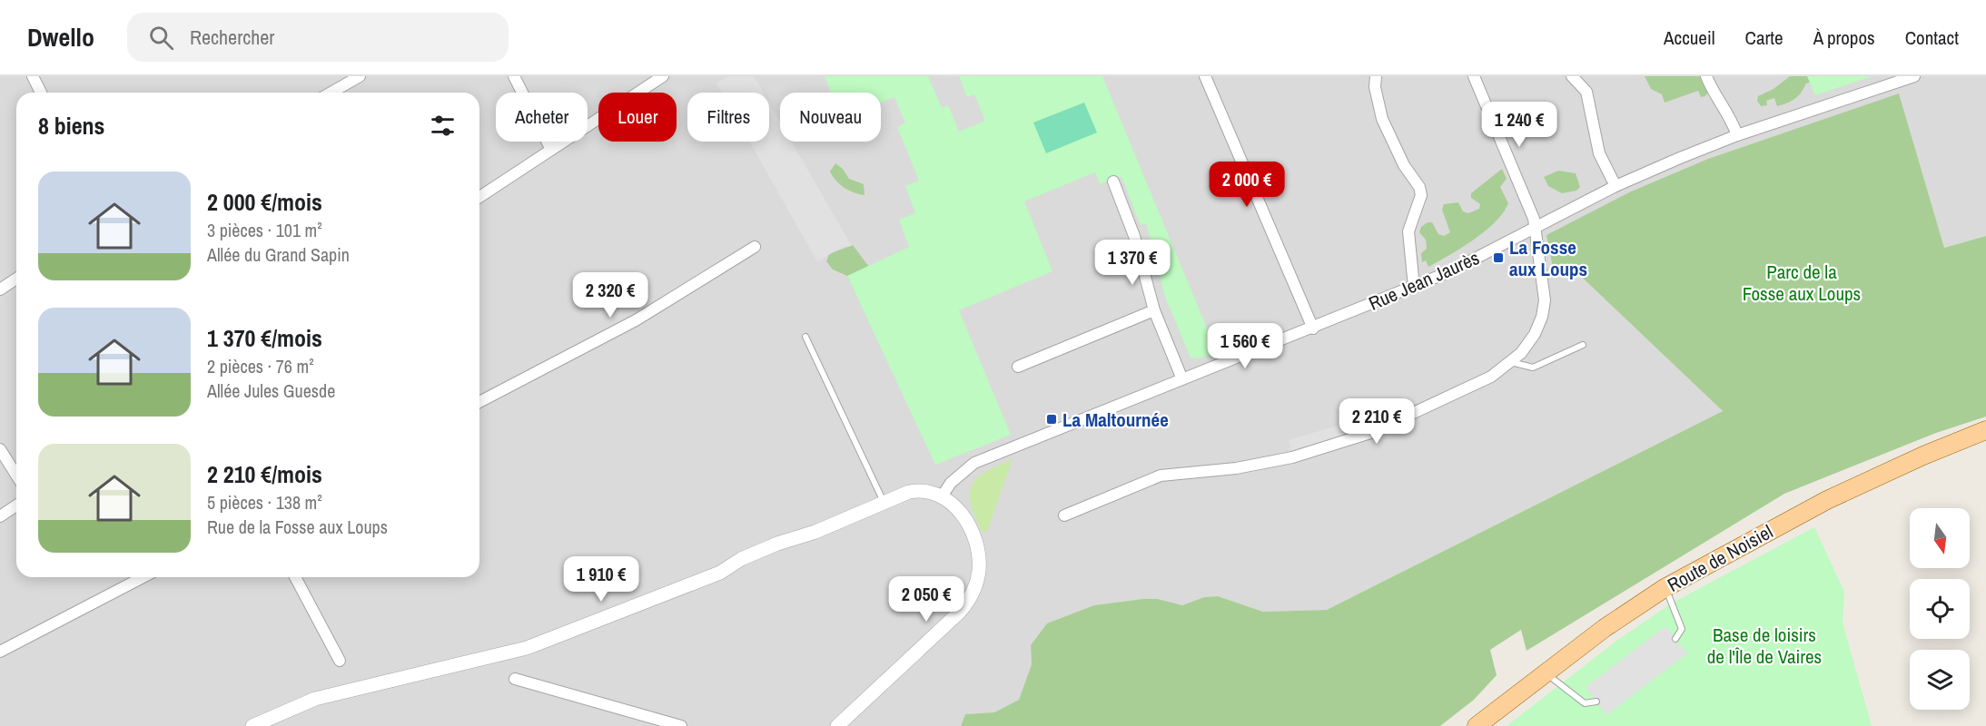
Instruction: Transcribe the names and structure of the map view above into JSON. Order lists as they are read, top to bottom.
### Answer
{
  "streets": {
    "main road": ["Route de Noisiel"],
    "street": ["Rue Jean Jaurès"]
  },
  "parks": ["Parc de la Fosse aux Loups", "Base de loisirs de l'Île de Vaires"],
  "places": {
    "transit": ["La Fosse aux Loups", "La Maltournée"]
  },
  "north": "bottom",
  "page": {
    "header": "Dwello",
    "search": "Rechercher",
    "nav": [
      "Accueil",
      "Carte",
      "À propos",
      "Contact"
    ],
    "chip": [
      "Acheter",
      "Louer",
      "Filtres",
      "Nouveau"
    ],
    "heading": "8 biens",
    "price": [
      "1 240 €",
      "2 000 €",
      "1 370 €",
      "2 320 €",
      "1 560 €",
      "2 210 €",
      "1 910 €",
      "2 050 €"
    ],
    "list": [
      {
        "name": "2 000 €/mois",
        "note": "3 pièces · 101 m² · Allée du Grand Sapin"
      },
      {
        "name": "1 370 €/mois",
        "note": "2 pièces · 76 m² · Allée Jules Guesde"
      },
      {
        "name": "2 210 €/mois",
        "note": "5 pièces · 138 m² · Rue de la Fosse aux Loups"
      }
    ]
  }
}
